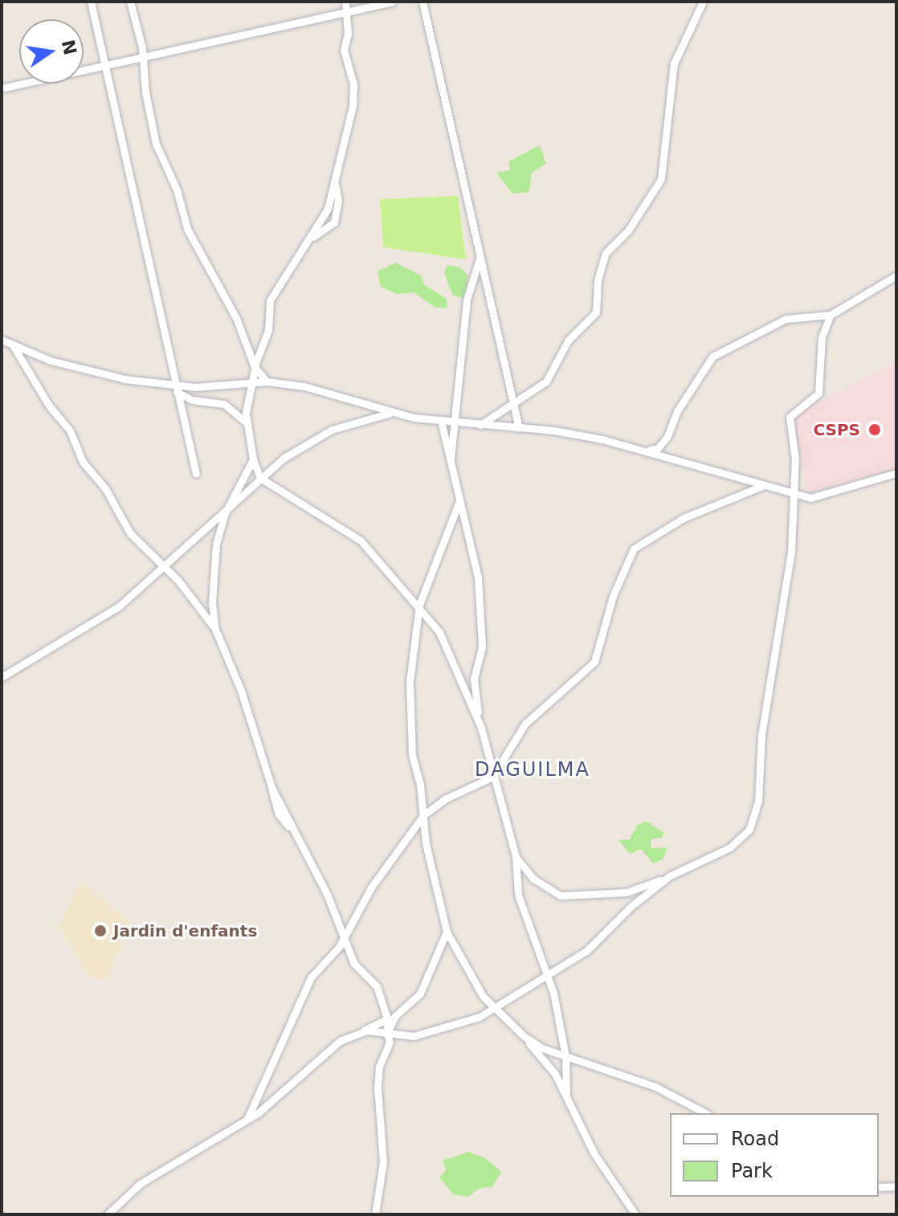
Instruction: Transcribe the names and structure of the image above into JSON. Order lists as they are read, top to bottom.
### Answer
{
  "districts": ["DAGUILMA"],
  "places": ["CSPS", "Jardin d'enfants"],
  "legend": ["Road", "Park"],
  "north": "right"
}
